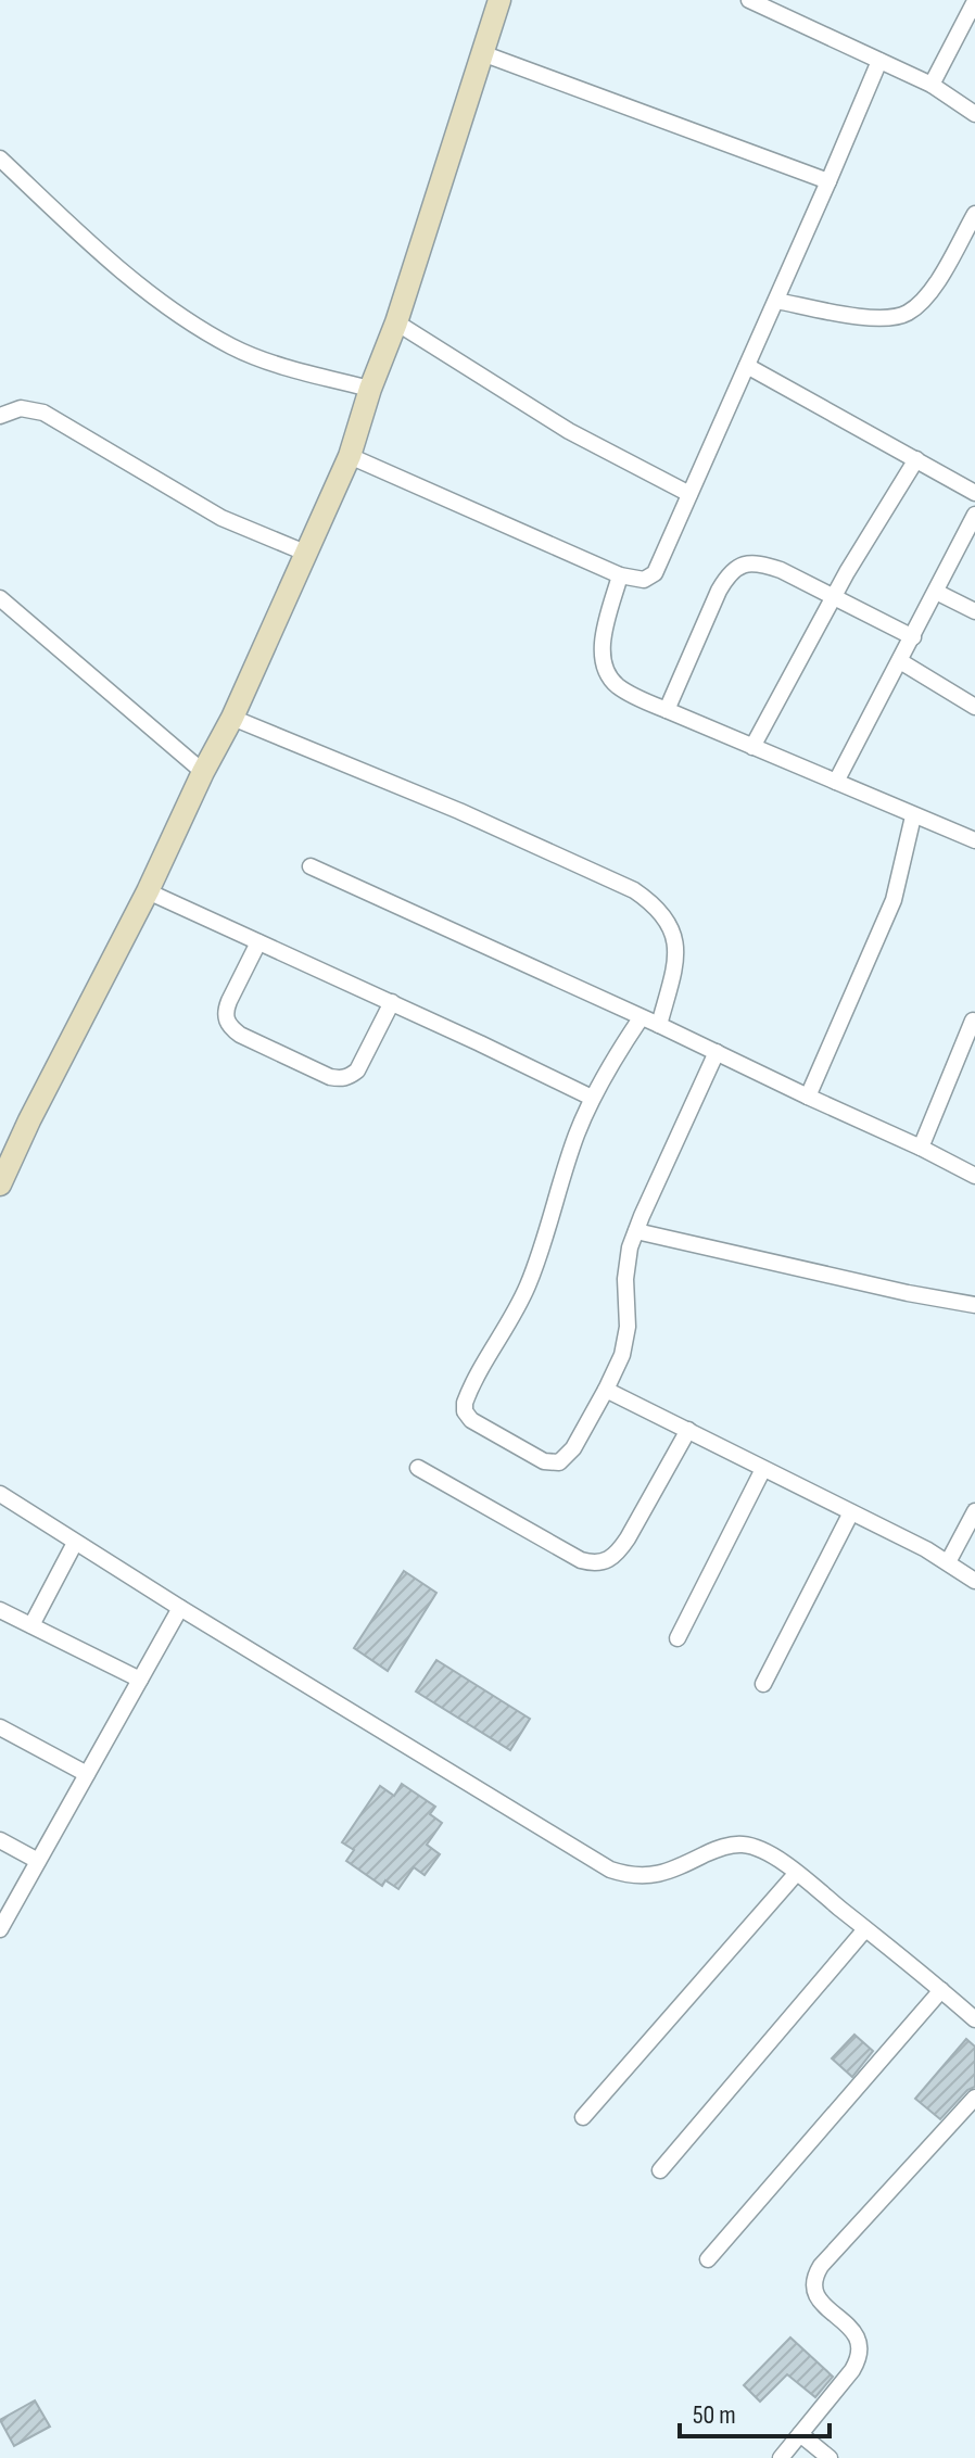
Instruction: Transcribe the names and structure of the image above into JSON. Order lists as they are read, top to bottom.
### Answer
{
  "scale_bar": "50 m"
}
